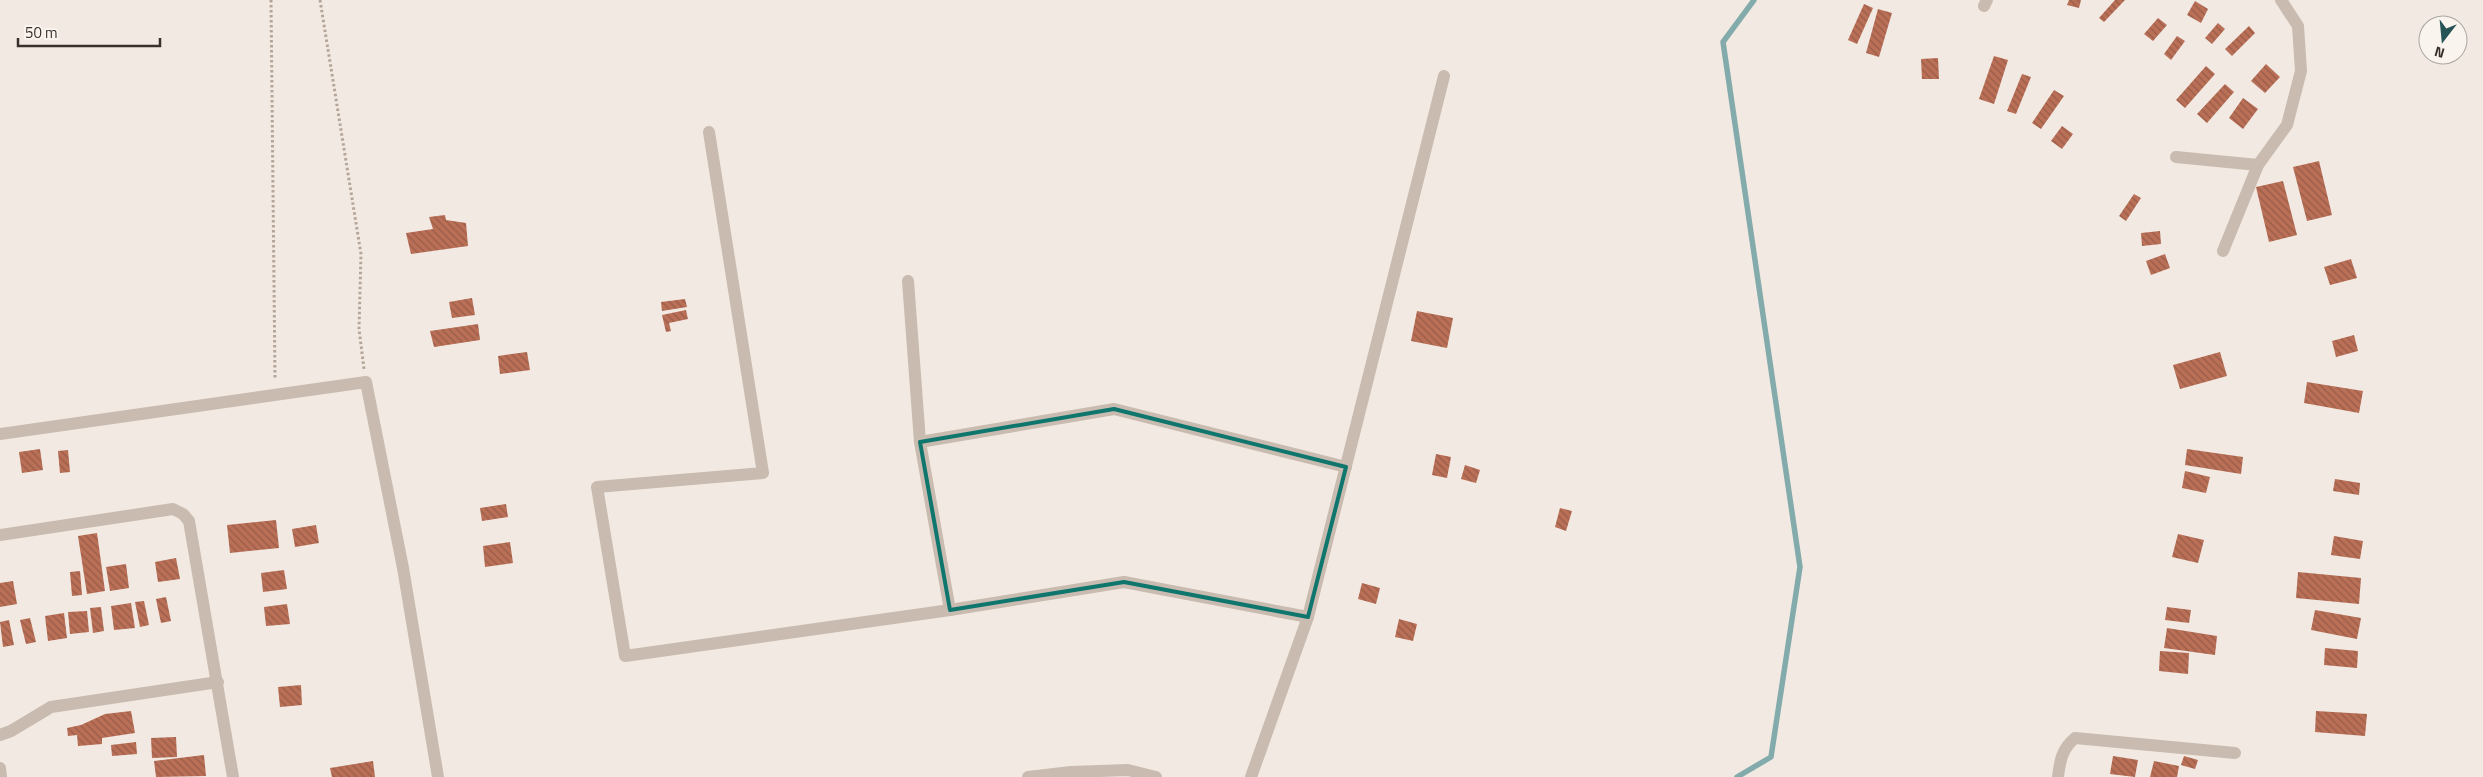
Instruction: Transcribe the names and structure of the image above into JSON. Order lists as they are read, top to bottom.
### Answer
{
  "scale_bar": "50 m",
  "north": "bottom"
}
